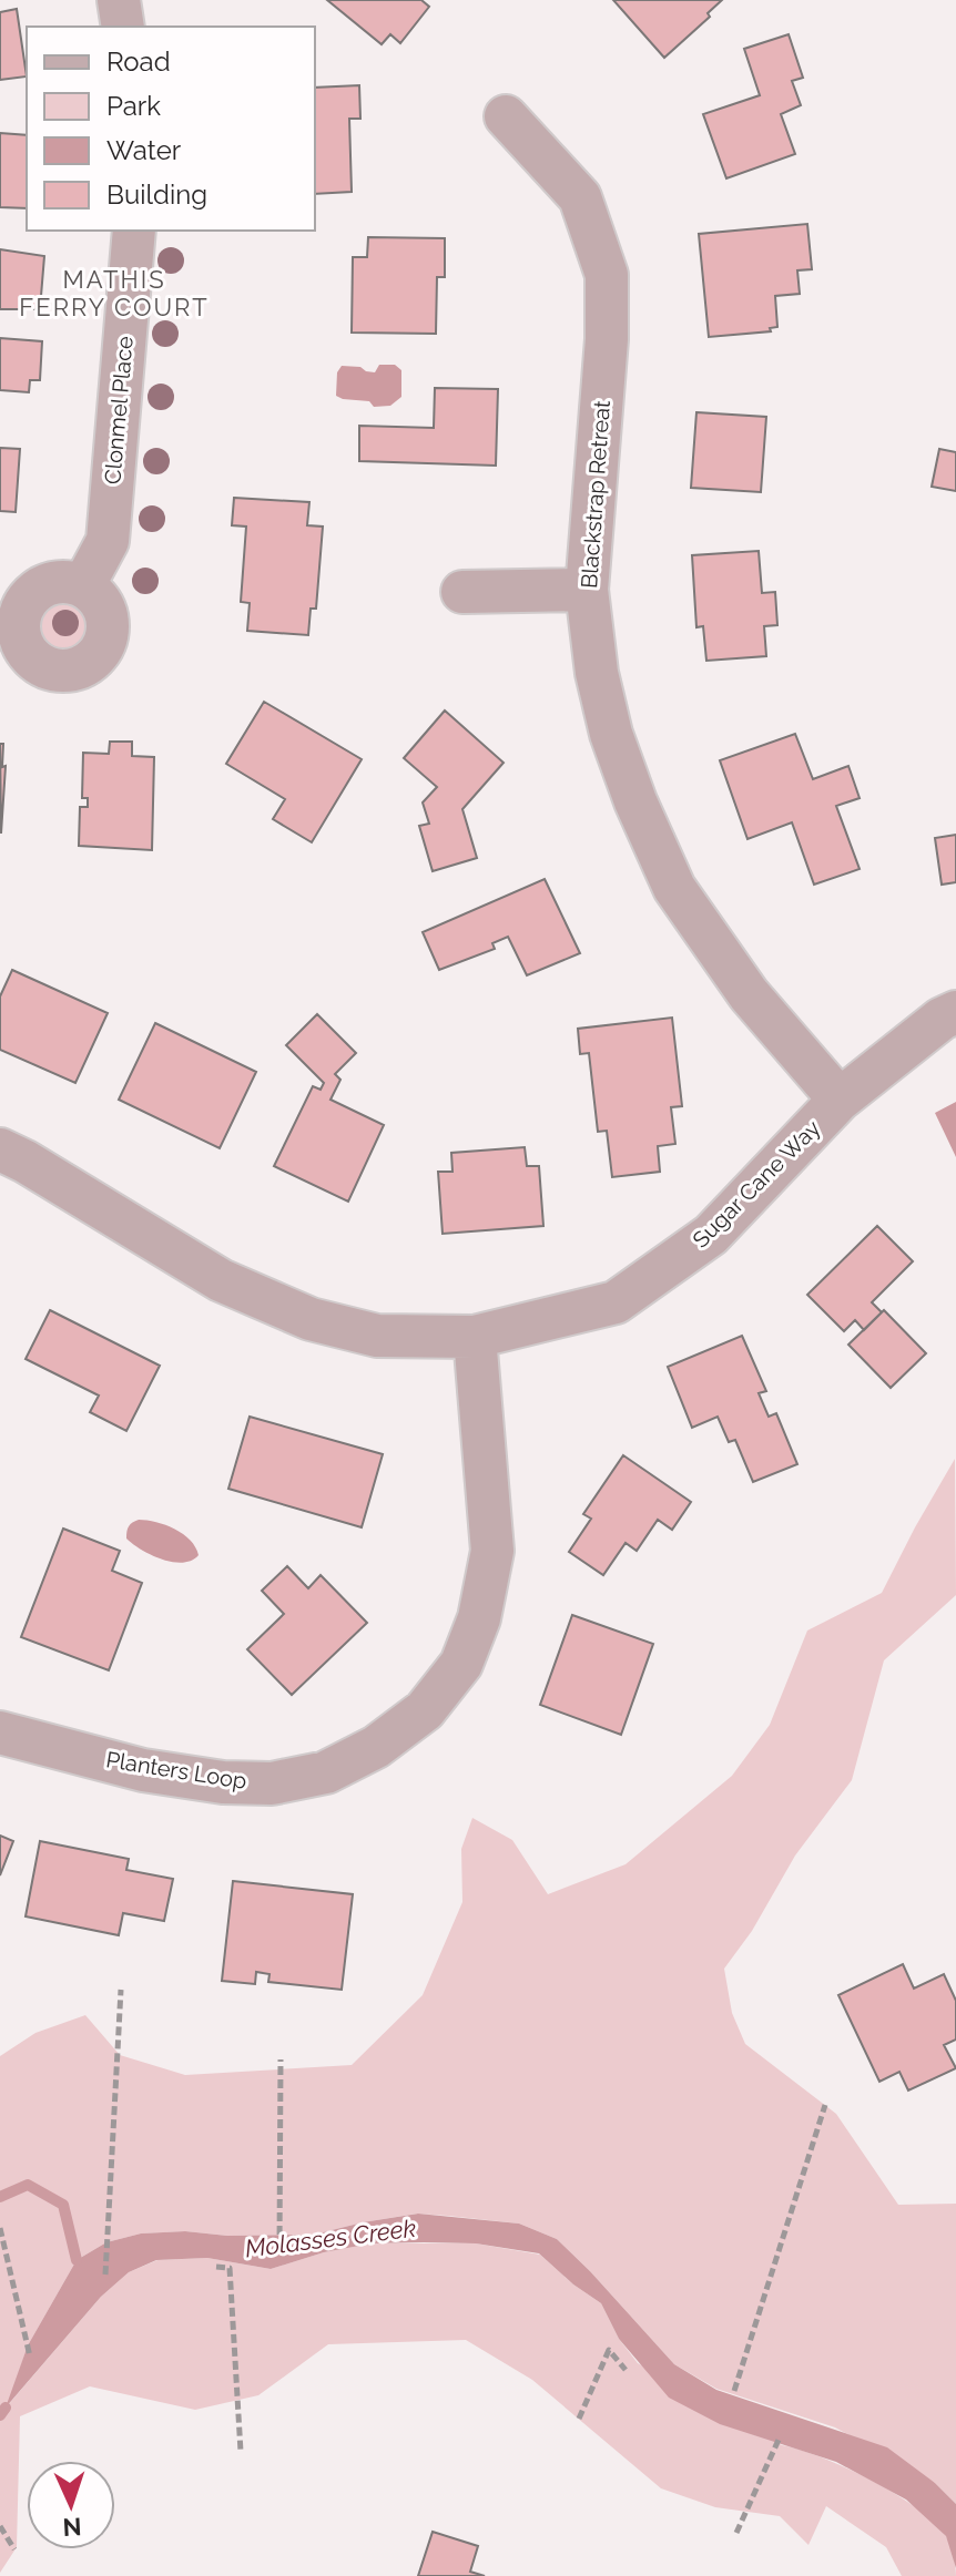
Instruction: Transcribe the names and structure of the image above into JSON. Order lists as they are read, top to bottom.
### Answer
{
  "streets": {
    "street": [
      "Clonmel Place",
      "Blackstrap Retreat",
      "Sugar Cane Way",
      "Planters Loop"
    ]
  },
  "crossings": [
    ["Blackstrap Retreat", "Sugar Cane Way"],
    ["Sugar Cane Way", "Planters Loop"]
  ],
  "districts": ["MATHIS FERRY COURT"],
  "water": ["Molasses Creek"],
  "legend": [
    "Road",
    "Park",
    "Water",
    "Building"
  ],
  "north": "bottom"
}
